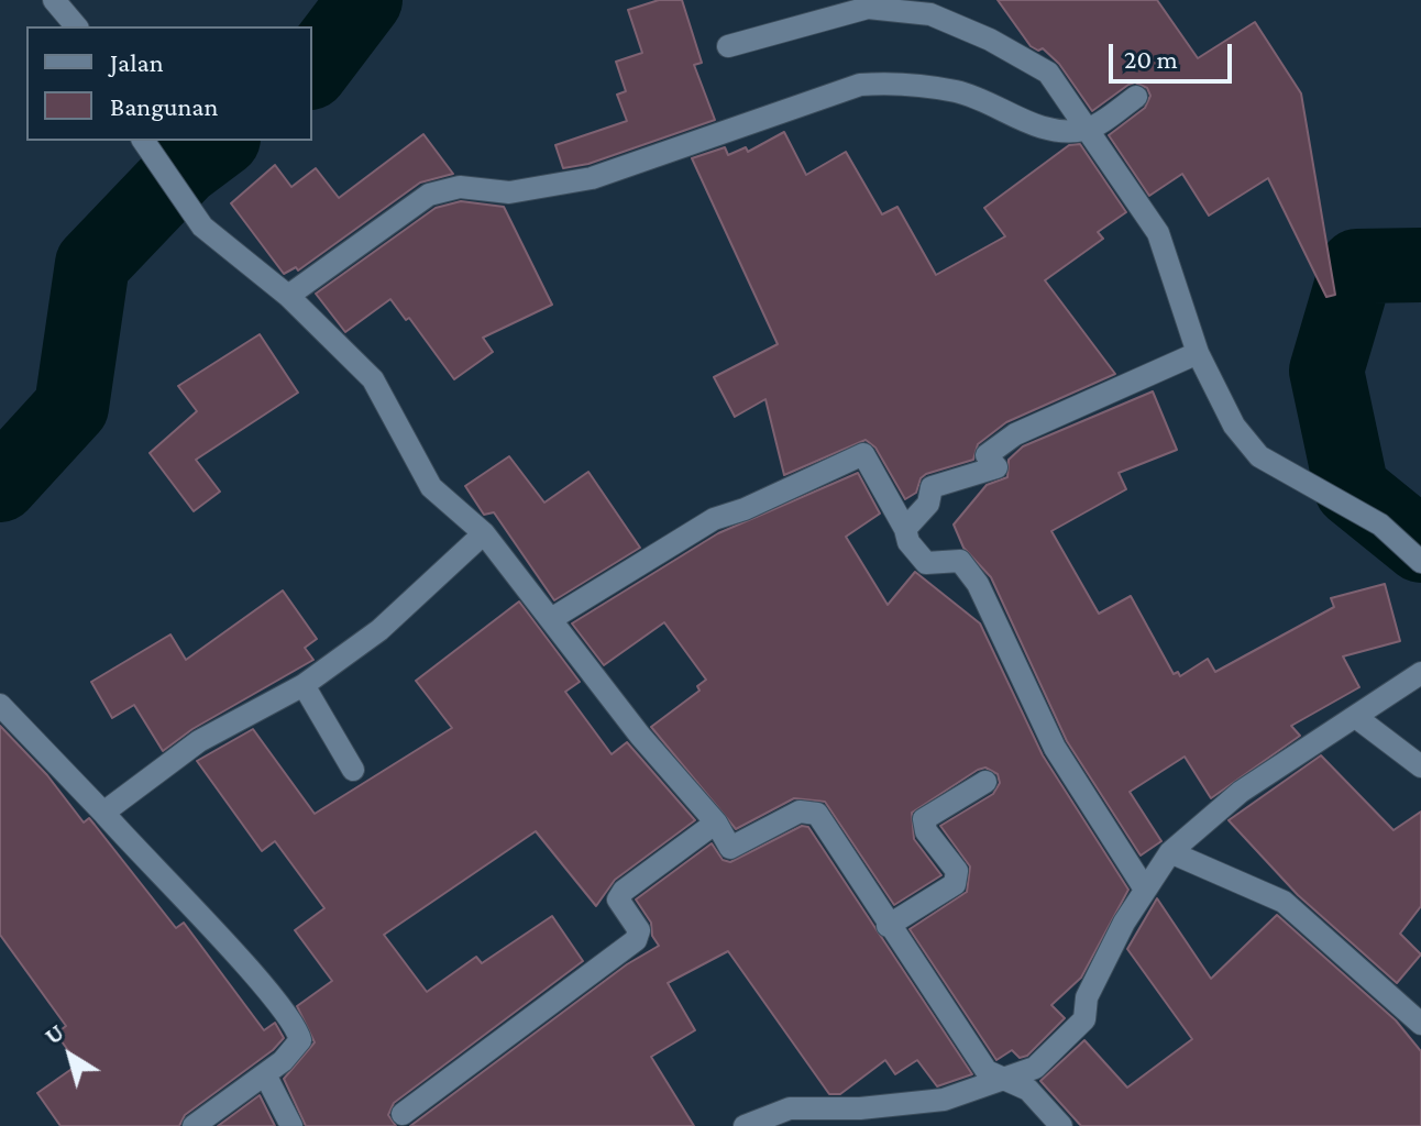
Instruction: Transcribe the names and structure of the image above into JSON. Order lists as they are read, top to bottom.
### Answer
{
  "legend": ["Jalan", "Bangunan"],
  "scale_bar": "20 m",
  "north": "top left"
}
